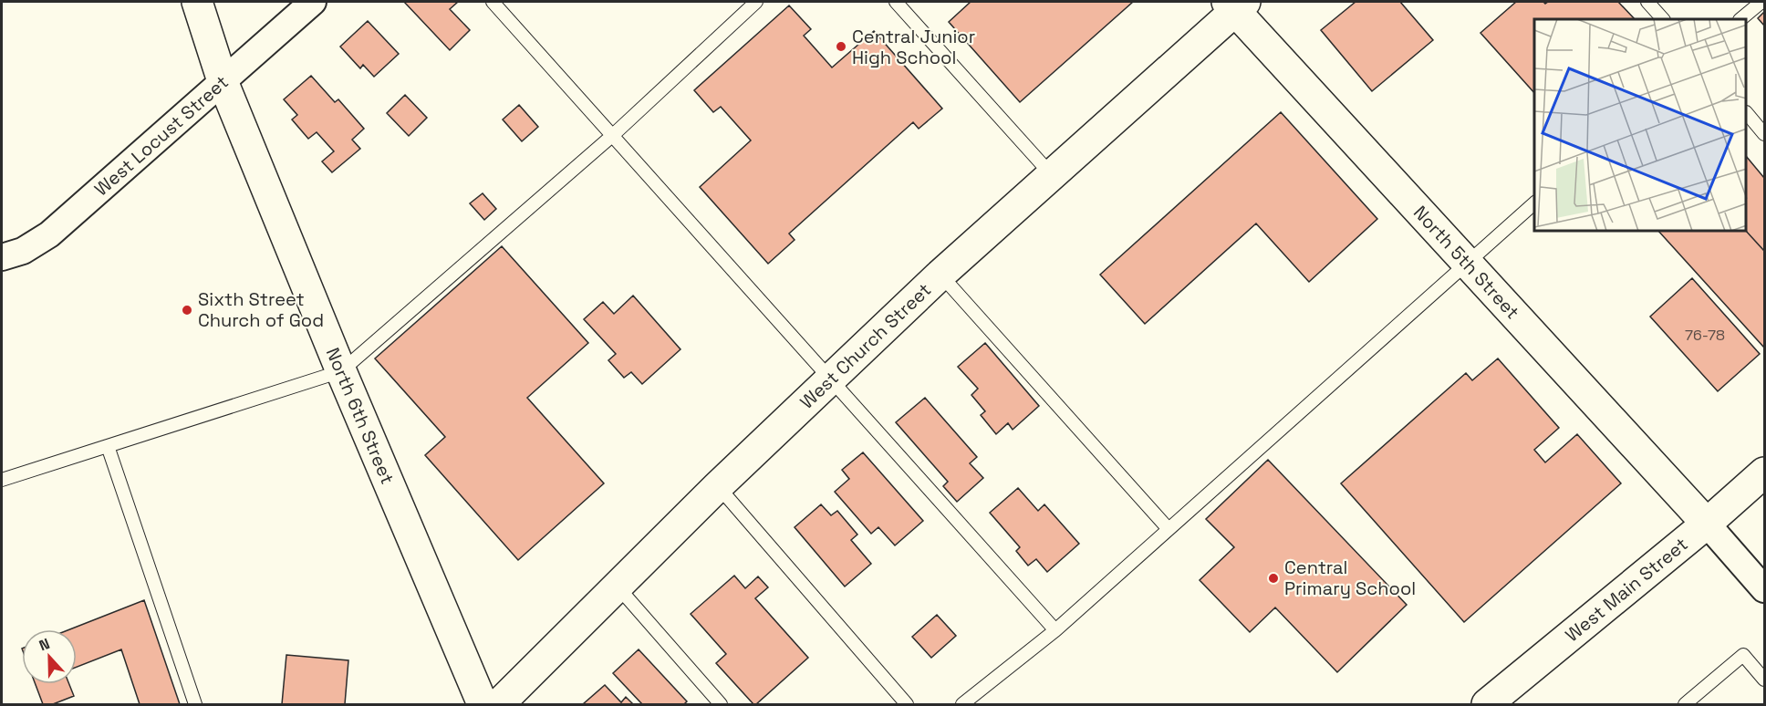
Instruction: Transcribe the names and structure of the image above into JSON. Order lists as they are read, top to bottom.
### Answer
{
  "streets": {
    "street": [
      "West Locust Street",
      "North 5th Street",
      "West Church Street",
      "North 6th Street",
      "West Main Street"
    ]
  },
  "crossings": [
    ["West Locust Street", "North 6th Street"],
    ["North 5th Street", "West Church Street"],
    ["North 5th Street", "West Main Street"]
  ],
  "places": ["Central Junior High School", "Sixth Street Church of God", "Central Primary School"],
  "house_numbers": ["76-78"],
  "north": "top"
}
